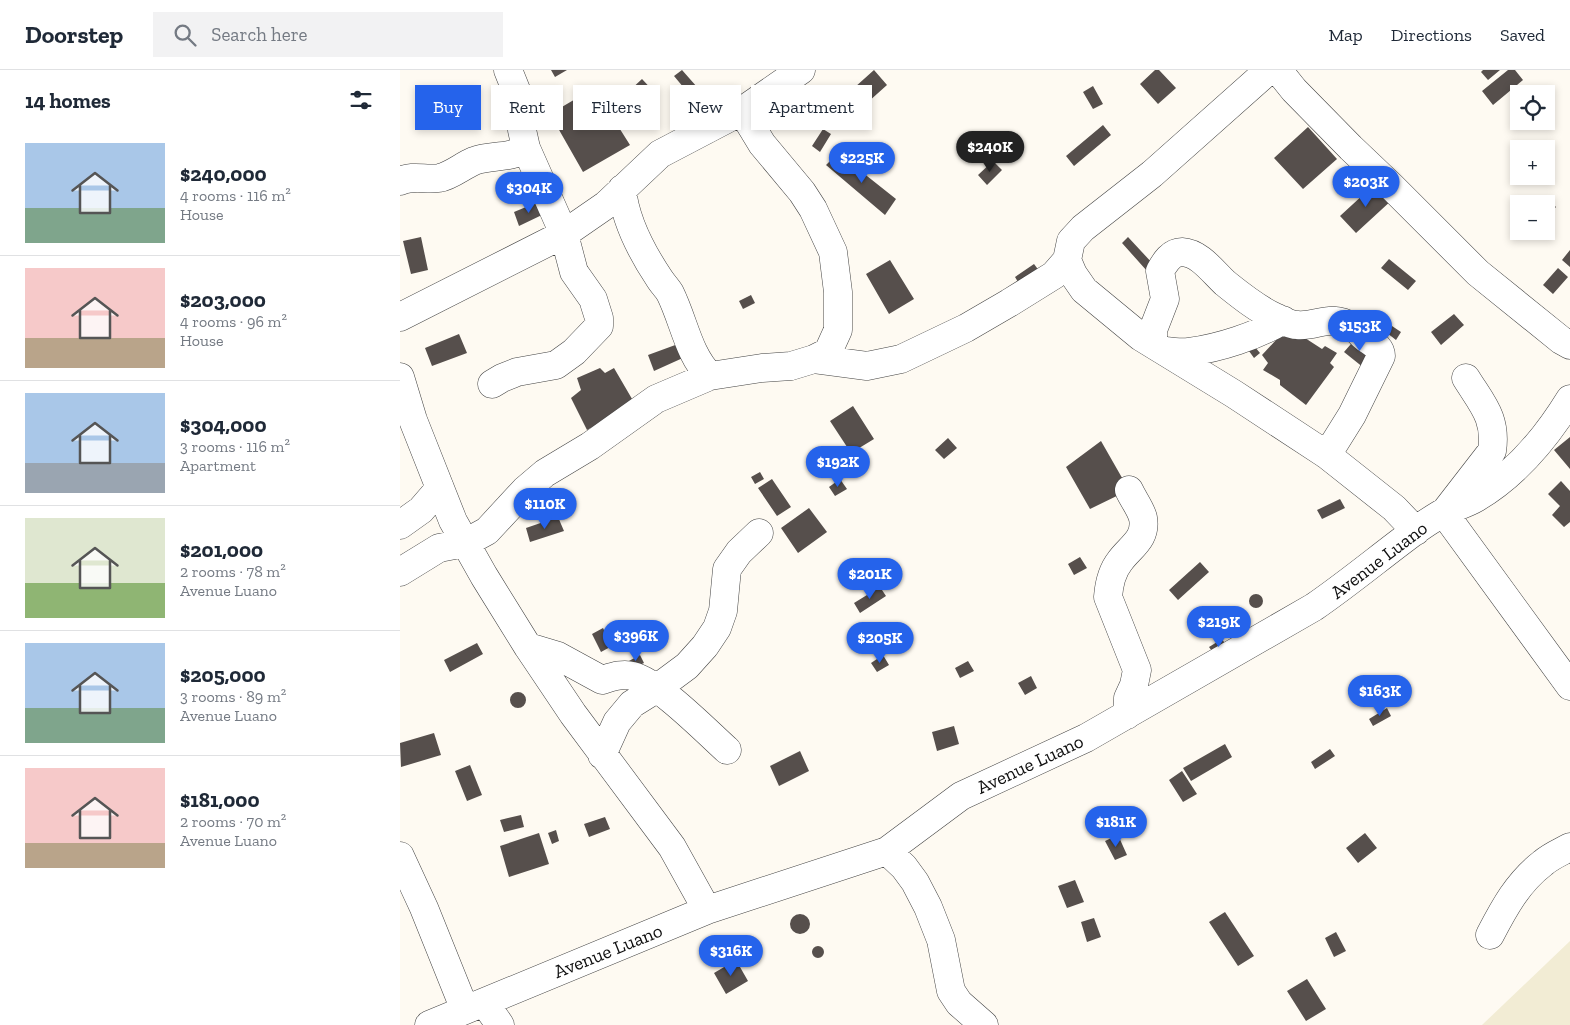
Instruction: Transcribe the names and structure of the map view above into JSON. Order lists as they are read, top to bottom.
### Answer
{
  "streets": {
    "street": ["Avenue Luano"]
  },
  "page": {
    "header": "Doorstep",
    "search": "Search here",
    "nav": ["Map", "Directions", "Saved"],
    "heading": "14 homes",
    "map_buttons": ["+", "−"],
    "chip": [
      "Buy",
      "Rent",
      "Filters",
      "New",
      "Apartment"
    ],
    "list": [
      {
        "name": "$240,000",
        "note": "4 rooms · 116 m² · House"
      },
      {
        "name": "$203,000",
        "note": "4 rooms · 96 m² · House"
      },
      {
        "name": "$304,000",
        "note": "3 rooms · 116 m² · Apartment"
      },
      {
        "name": "$201,000",
        "note": "2 rooms · 78 m² · Avenue Luano"
      },
      {
        "name": "$205,000",
        "note": "3 rooms · 89 m² · Avenue Luano"
      },
      {
        "name": "$181,000",
        "note": "2 rooms · 70 m² · Avenue Luano"
      }
    ],
    "price": [
      "$240K",
      "$225K",
      "$203K",
      "$304K",
      "$153K",
      "$192K",
      "$110K",
      "$201K",
      "$219K",
      "$396K",
      "$205K",
      "$163K",
      "$181K",
      "$316K"
    ]
  }
}
